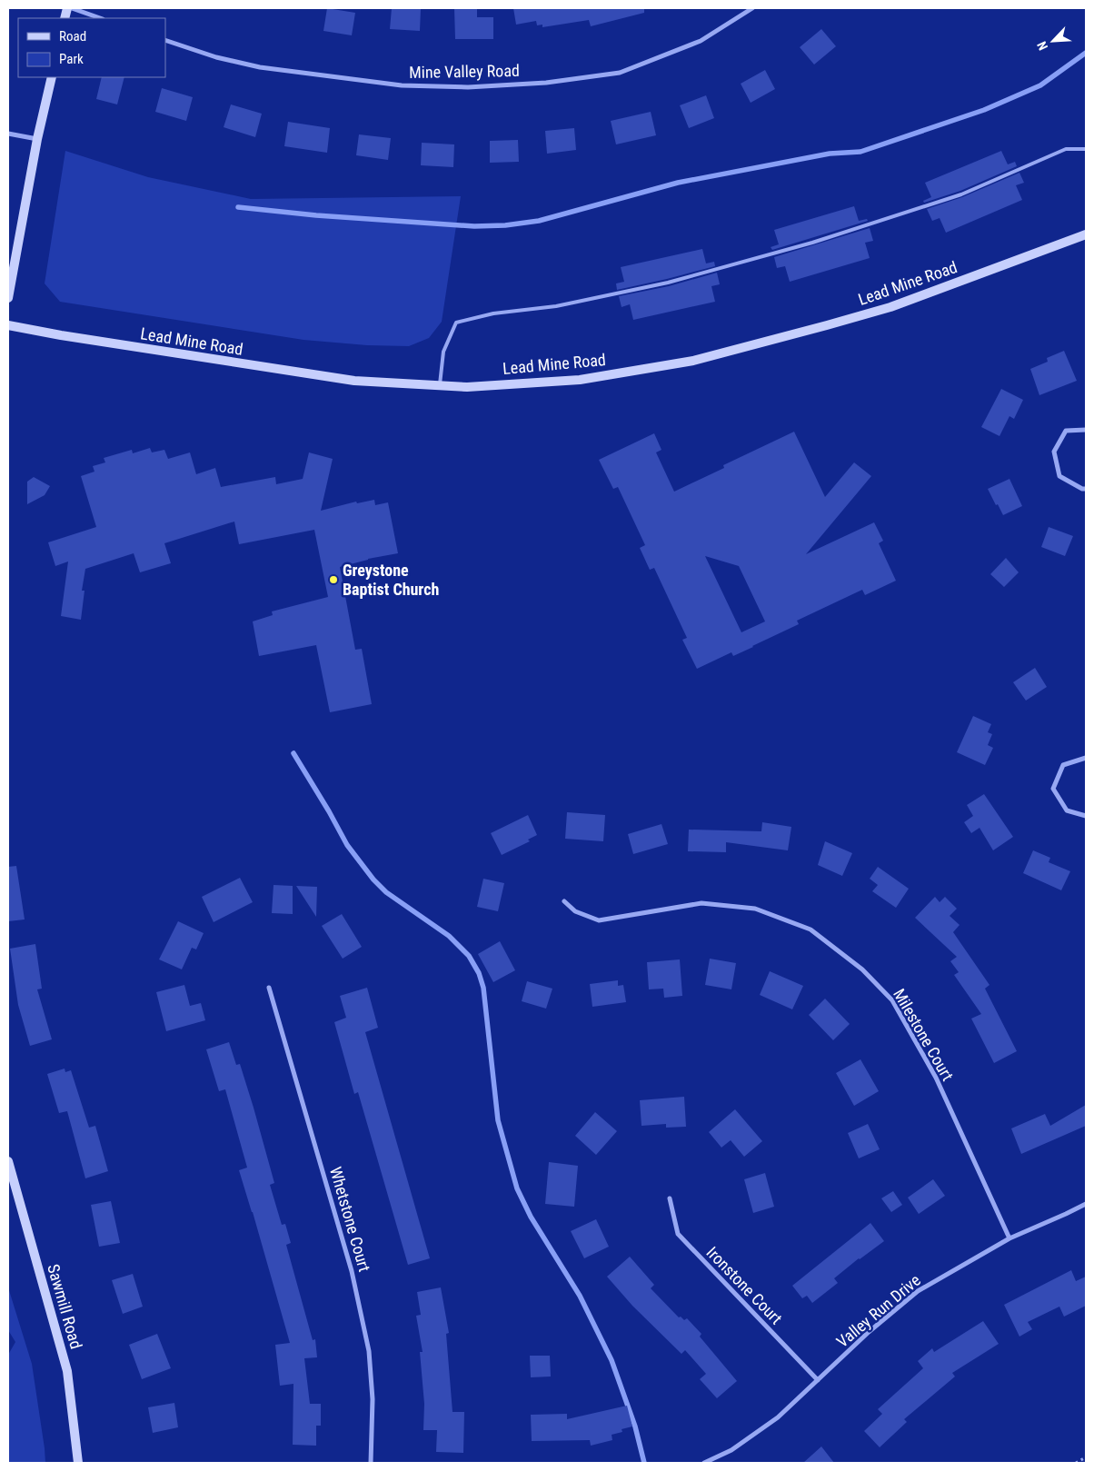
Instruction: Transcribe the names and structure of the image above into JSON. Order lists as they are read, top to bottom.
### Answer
{
  "streets": {
    "main road": ["Lead Mine Road", "Sawmill Road"],
    "street": [
      "Mine Valley Road",
      "Milestone Court",
      "Whetstone Court",
      "Ironstone Court",
      "Valley Run Drive"
    ]
  },
  "crossings": [
    ["Milestone Court", "Valley Run Drive"],
    ["Ironstone Court", "Valley Run Drive"]
  ],
  "places": ["Greystone Baptist Church"],
  "legend": ["Road", "Park"],
  "north": "bottom left"
}
